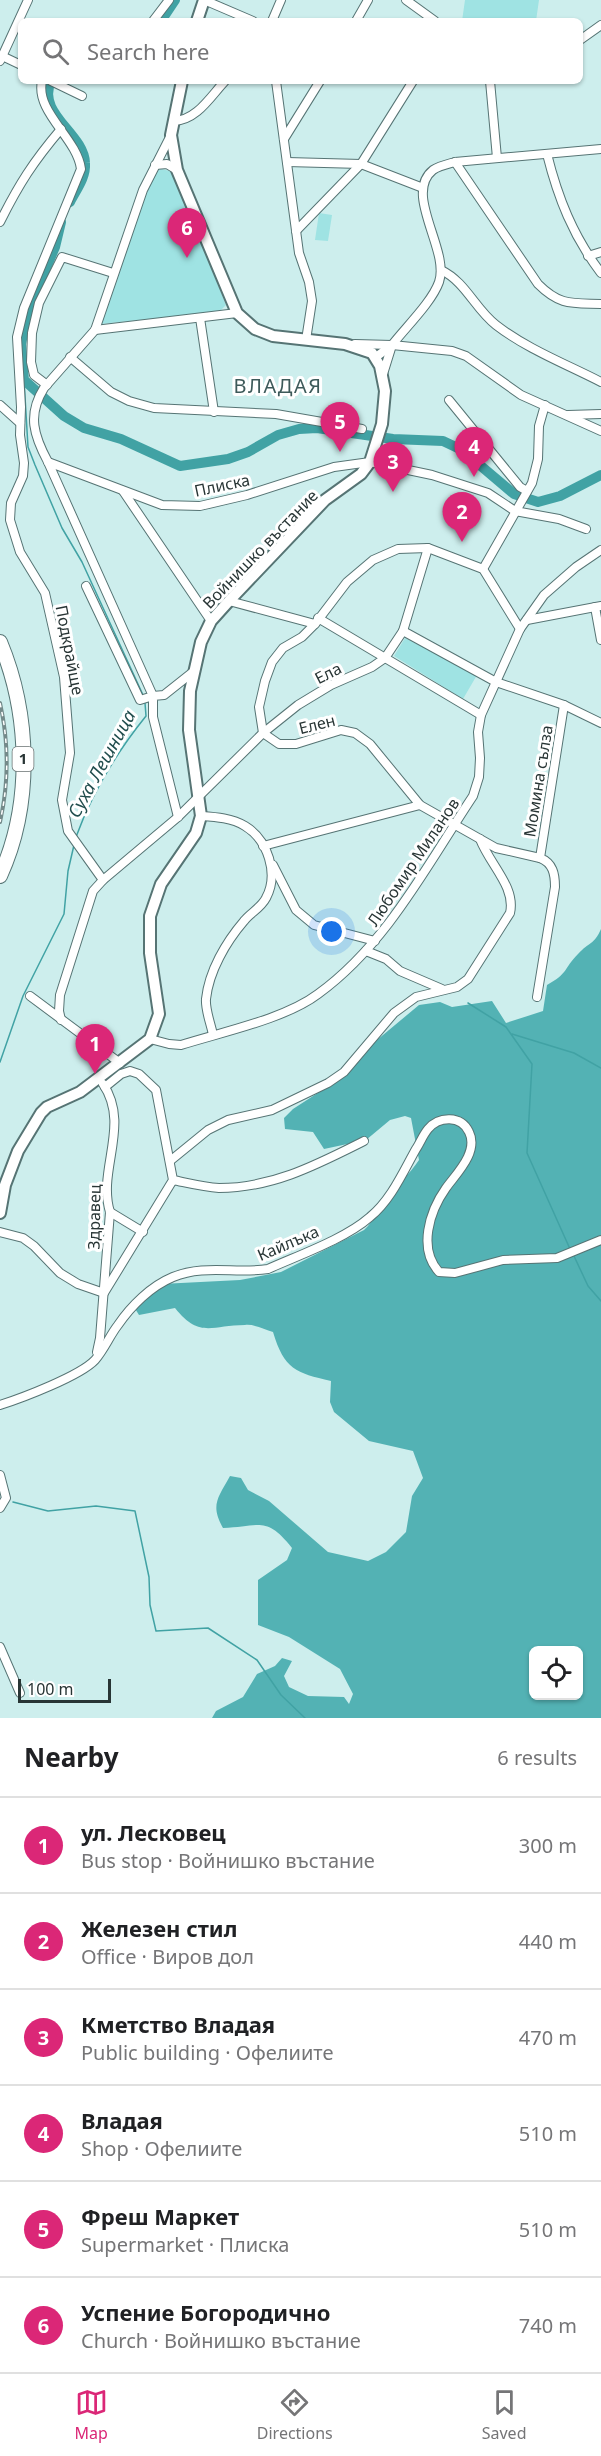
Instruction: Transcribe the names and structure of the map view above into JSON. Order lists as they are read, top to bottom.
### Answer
{
  "streets": {
    "highway": ["1"],
    "street": [
      "Плиска",
      "Войнишко въстание",
      "Подкрайще",
      "Ела",
      "Елен",
      "Момина сълза",
      "Любомир Миланов",
      "Здравец",
      "Кайлъка"
    ]
  },
  "crossings": [
    ["Плиска", "Войнишко въстание"],
    ["Войнишко въстание", "Ела"],
    ["Ела", "Елен"],
    ["Елен", "Момина сълза"],
    ["Елен", "Любомир Миланов"],
    ["Здравец", "Кайлъка"]
  ],
  "districts": ["ВЛАДАЯ"],
  "water": ["Суха Лешница"],
  "scale_bar": "100 m",
  "page": {
    "search": "Search here",
    "pins": [
      "6",
      "5",
      "4",
      "3",
      "2",
      "1"
    ],
    "scale": "100 m",
    "heading": ["Nearby", "6 results"],
    "list": [
      {
        "mark": "1",
        "name": "ул. Лесковец",
        "note": "Bus stop · Войнишко въстание",
        "value": "300 m"
      },
      {
        "mark": "2",
        "name": "Железен стил",
        "note": "Office · Виров дол",
        "value": "440 m"
      },
      {
        "mark": "3",
        "name": "Кметство Владая",
        "note": "Public building · Офелиите",
        "value": "470 m"
      },
      {
        "mark": "4",
        "name": "Владая",
        "note": "Shop · Офелиите",
        "value": "510 m"
      },
      {
        "mark": "5",
        "name": "Фреш Маркет",
        "note": "Supermarket · Плиска",
        "value": "510 m"
      },
      {
        "mark": "6",
        "name": "Успение Богородично",
        "note": "Church · Войнишко въстание",
        "value": "740 m"
      }
    ],
    "nav": ["Map", "Directions", "Saved"]
  }
}
